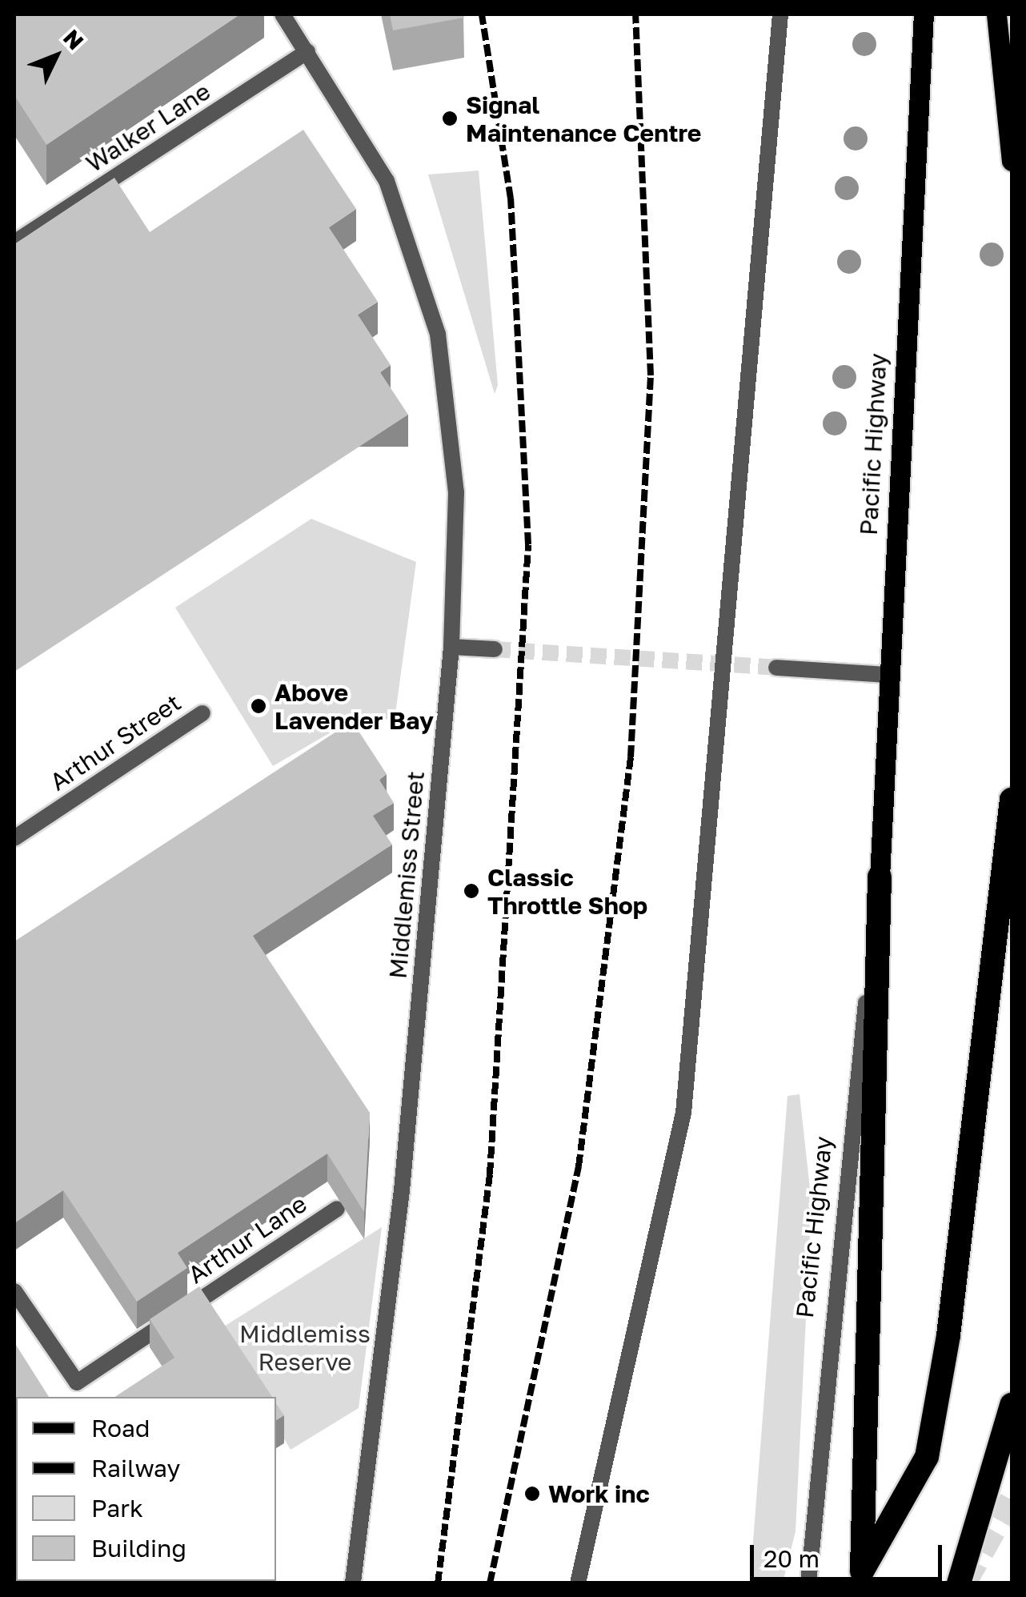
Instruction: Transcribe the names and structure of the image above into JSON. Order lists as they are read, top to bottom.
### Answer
{
  "streets": {
    "highway": ["Pacific Highway"],
    "street": [
      "Walker Lane",
      "Arthur Street",
      "Middlemiss Street",
      "Arthur Lane"
    ]
  },
  "crossings": [
    ["Walker Lane", "Middlemiss Street"]
  ],
  "parks": ["Middlemiss Reserve"],
  "places": [
    "Signal Maintenance Centre",
    "Above Lavender Bay",
    "Classic Throttle Shop",
    "Work inc"
  ],
  "legend": [
    "Road",
    "Railway",
    "Park",
    "Building"
  ],
  "scale_bar": "20 m",
  "north": "top right"
}
